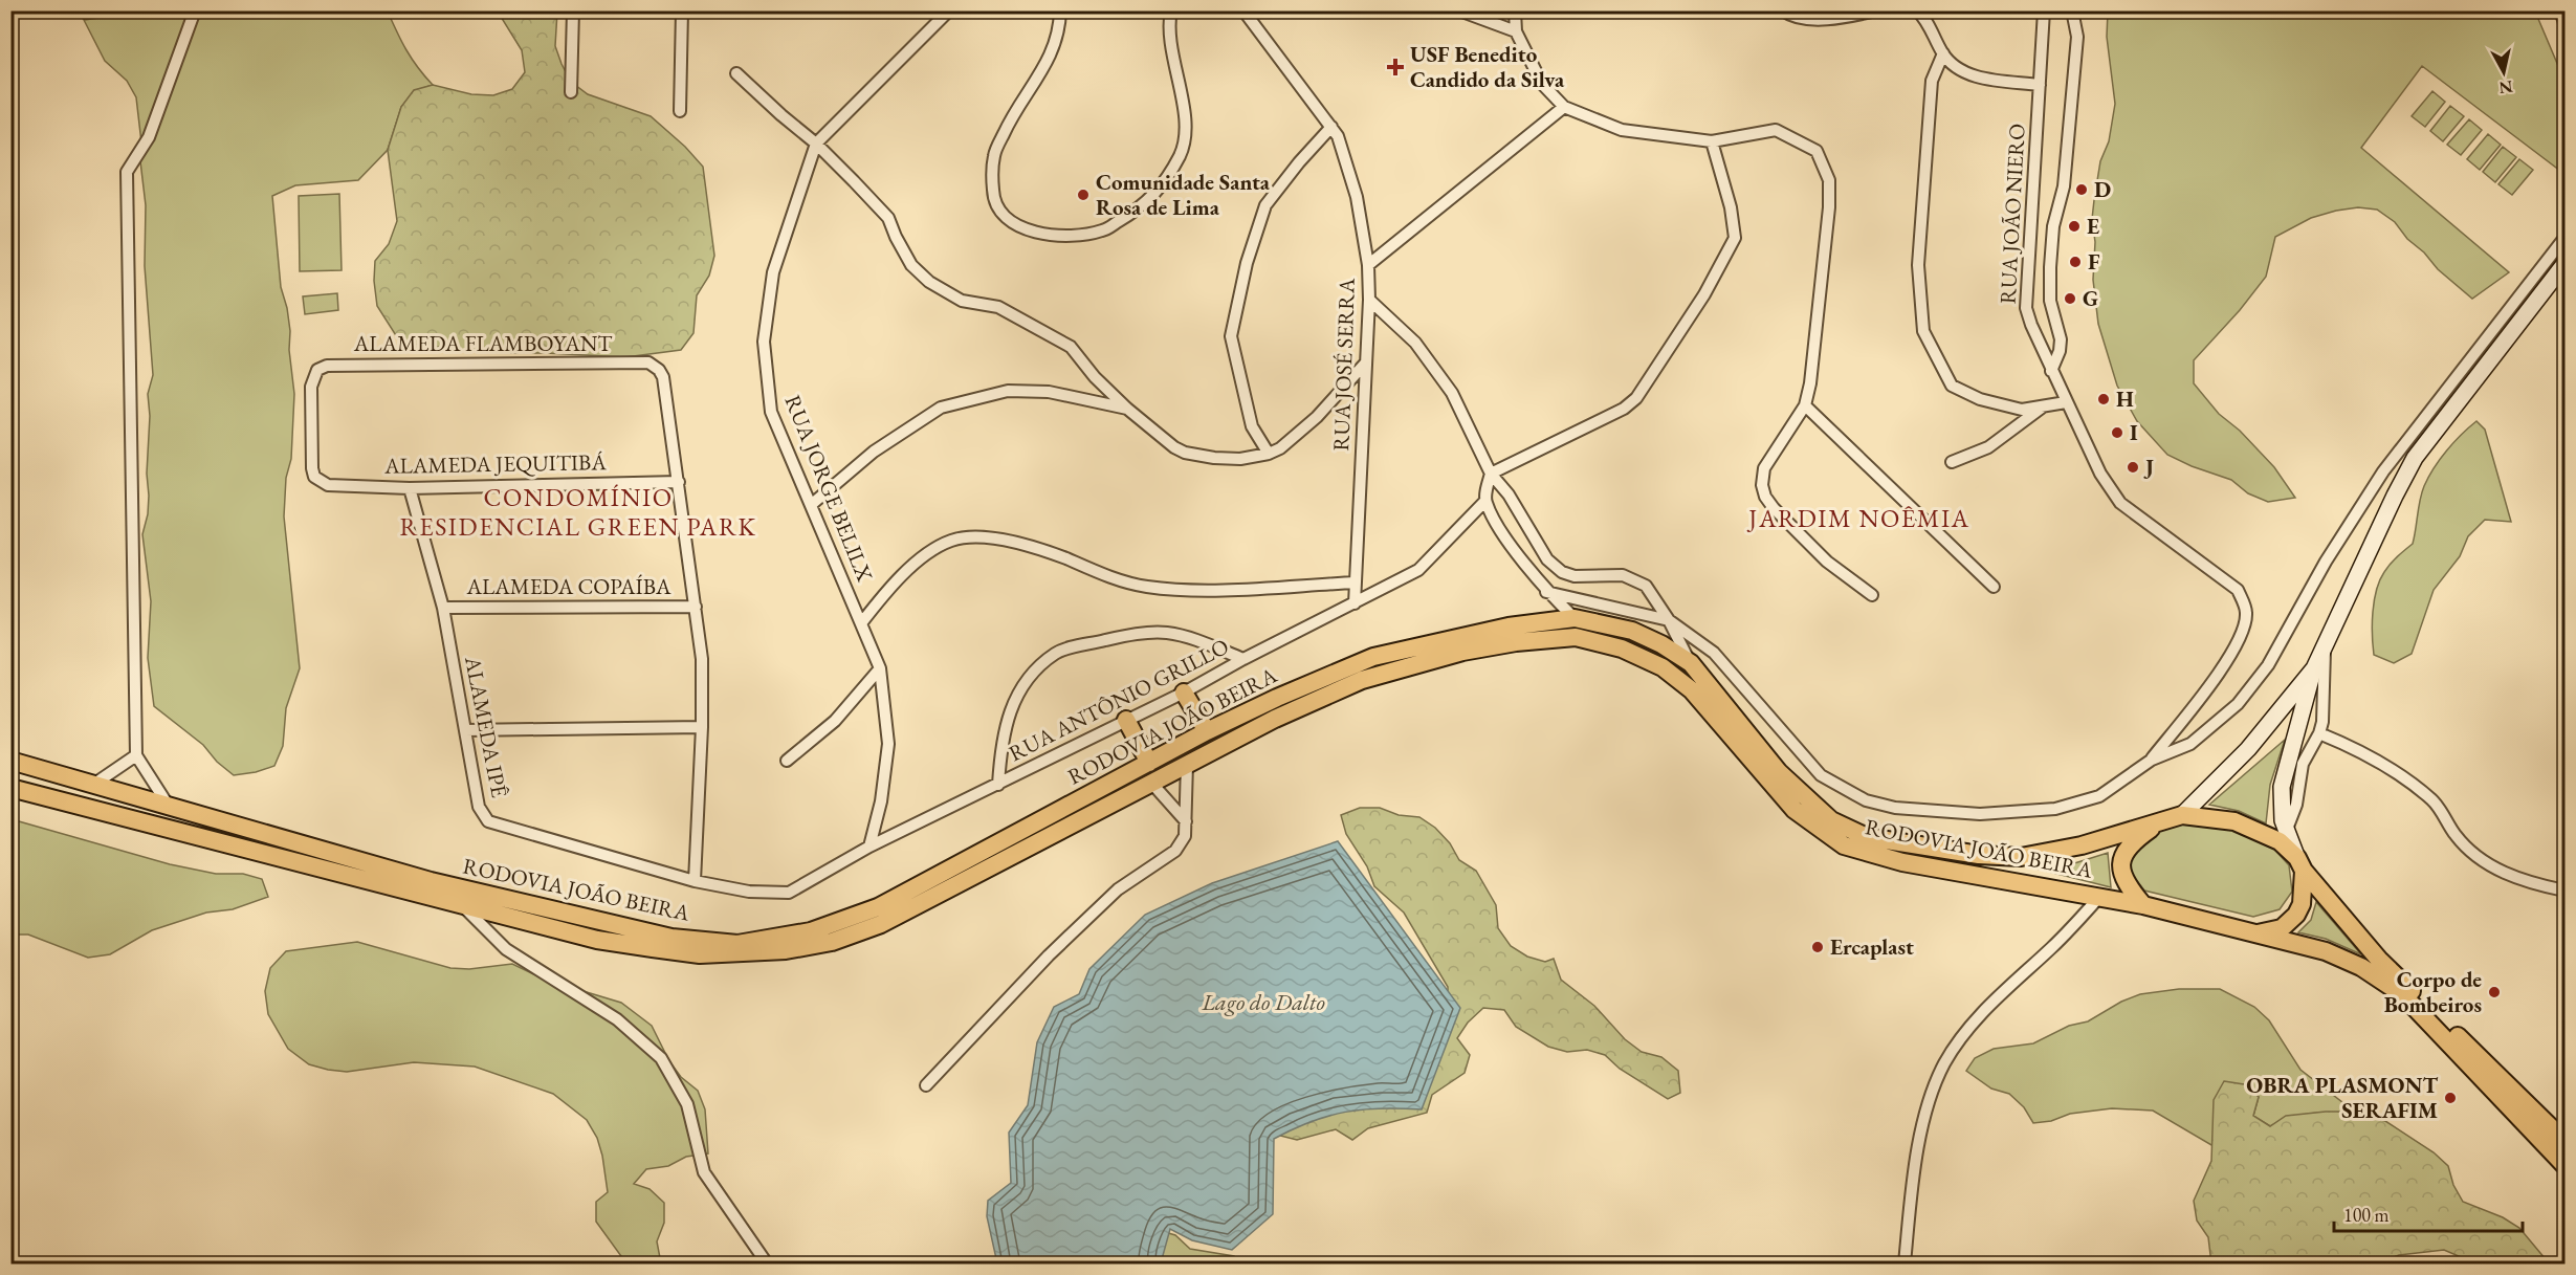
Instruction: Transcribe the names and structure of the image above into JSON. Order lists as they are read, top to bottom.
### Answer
{
  "streets": {
    "main road": ["RODOVIA JOÃO BEIRA"],
    "street": [
      "RUA JOÃO NIERO",
      "ALAMEDA FLAMBOYANT",
      "RUA JOSÉ SERRA",
      "ALAMEDA JEQUITIBÁ",
      "RUA JORGE BELILX",
      "ALAMEDA COPAÍBA",
      "RUA ANTÔNIO GRILLO",
      "ALAMEDA IPÊ"
    ]
  },
  "crossings": [
    ["ALAMEDA FLAMBOYANT", "ALAMEDA JEQUITIBÁ"],
    ["RUA JOSÉ SERRA", "RUA ANTÔNIO GRILLO"],
    ["ALAMEDA JEQUITIBÁ", "ALAMEDA IPÊ"],
    ["RUA JORGE BELILX", "RUA ANTÔNIO GRILLO"],
    ["ALAMEDA COPAÍBA", "ALAMEDA IPÊ"],
    ["RUA ANTÔNIO GRILLO", "ALAMEDA IPÊ"]
  ],
  "districts": ["CONDOMÍNIO RESIDENCIAL GREEN PARK", "JARDIM NOÊMIA"],
  "water": ["Lago do Dalto"],
  "places": {
    "health": ["USF Benedito Candido da Silva"],
    "other": [
      "D",
      "Comunidade Santa Rosa de Lima",
      "E",
      "F",
      "G",
      "H",
      "I",
      "J",
      "Ercaplast",
      "Corpo de Bombeiros",
      "OBRA PLASMONT SERAFIM"
    ]
  },
  "scale_bar": "100 m",
  "north": "bottom"
}
